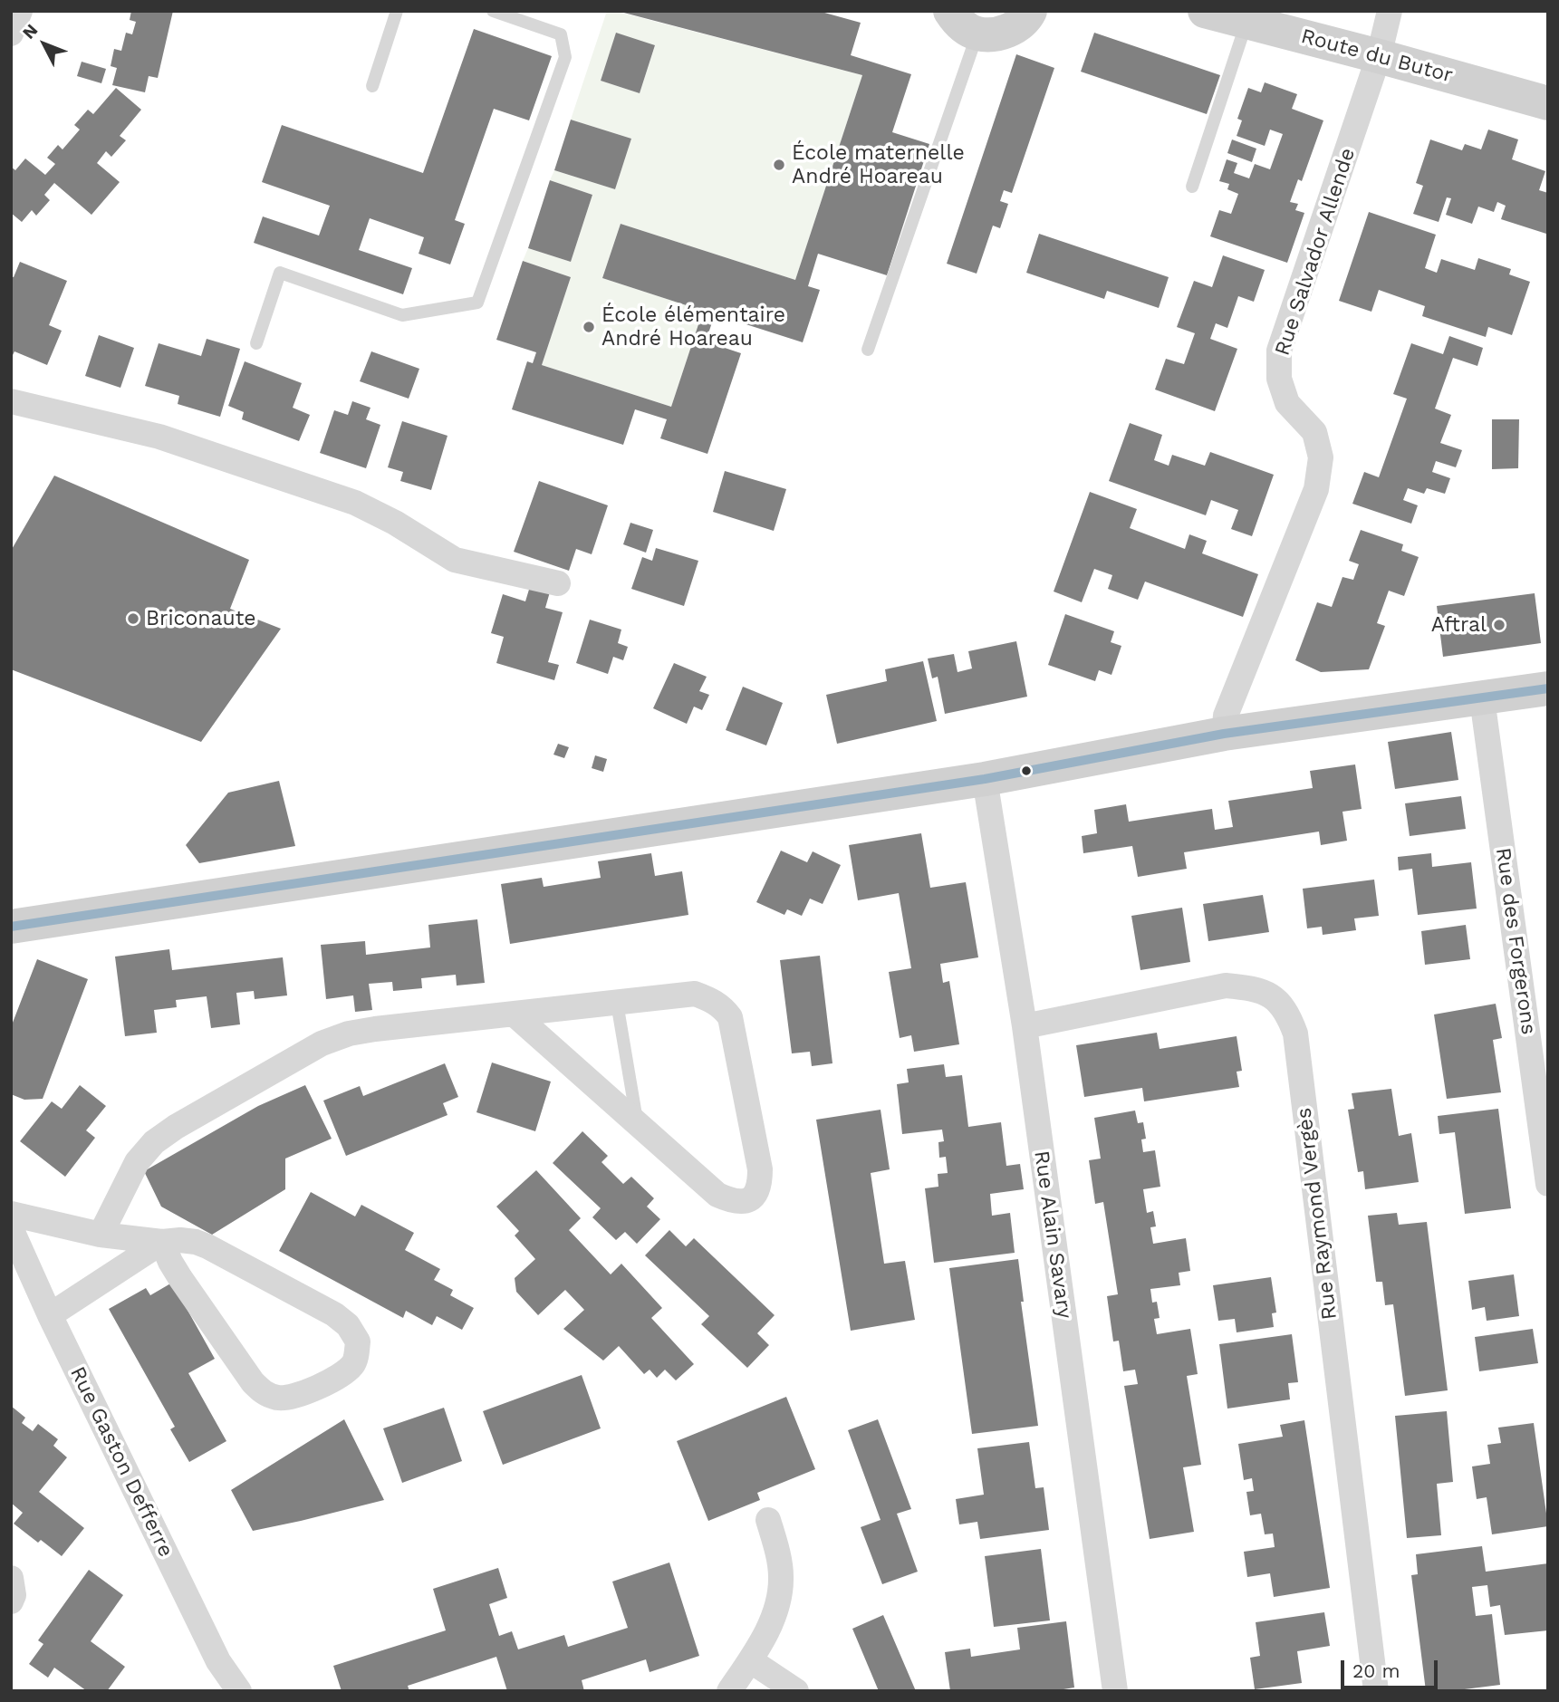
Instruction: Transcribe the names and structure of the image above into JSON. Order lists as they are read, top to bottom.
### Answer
{
  "streets": {
    "street": [
      "Route du Butor",
      "Rue Salvador Allende",
      "Rue des Forgerons",
      "Rue Raymond Vergès",
      "Rue Alain Savary",
      "Rue Gaston Defferre"
    ]
  },
  "crossings": [
    ["Route du Butor", "Rue Salvador Allende"],
    ["Rue Raymond Vergès", "Rue Alain Savary"]
  ],
  "places": [
    "École maternelle André Hoareau",
    "École élémentaire André Hoareau",
    "Briconaute",
    "Aftral"
  ],
  "scale_bar": "20 m",
  "north": "top left"
}
